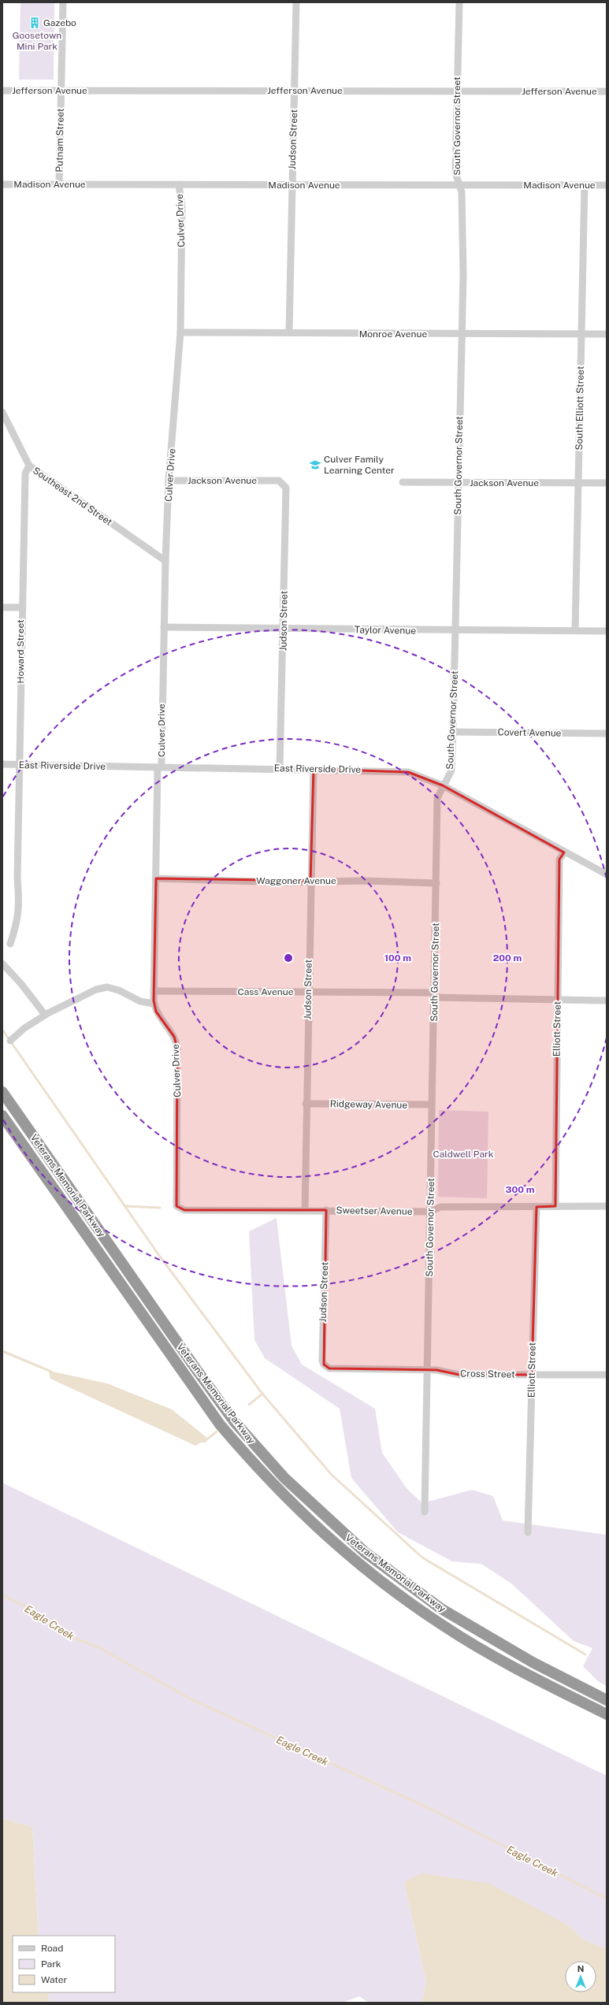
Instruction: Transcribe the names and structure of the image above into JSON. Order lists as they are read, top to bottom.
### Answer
{
  "streets": {
    "highway": ["Veterans Memorial Parkway"],
    "street": [
      "Jefferson Avenue",
      "South Governor Street",
      "Judson Street",
      "Putnam Street",
      "Madison Avenue",
      "Culver Drive",
      "Monroe Avenue",
      "South Elliott Street",
      "Jackson Avenue",
      "Southeast 2nd Street",
      "Taylor Avenue",
      "Howard Street",
      "Covert Avenue",
      "East Riverside Drive",
      "Waggoner Avenue",
      "Cass Avenue",
      "Elliott Street",
      "Ridgeway Avenue",
      "Sweetser Avenue",
      "Cross Street"
    ]
  },
  "crossings": [
    ["Jefferson Avenue", "South Governor Street"],
    ["Jefferson Avenue", "Judson Street"],
    ["Jefferson Avenue", "Putnam Street"],
    ["South Governor Street", "Madison Avenue"],
    ["South Governor Street", "Monroe Avenue"],
    ["South Governor Street", "Jackson Avenue"],
    ["South Governor Street", "Taylor Avenue"],
    ["South Governor Street", "Covert Avenue"],
    ["South Governor Street", "East Riverside Drive"],
    ["South Governor Street", "Waggoner Avenue"],
    ["South Governor Street", "Cass Avenue"],
    ["South Governor Street", "Ridgeway Avenue"],
    ["South Governor Street", "Sweetser Avenue"],
    ["South Governor Street", "Cross Street"],
    ["Judson Street", "Madison Avenue"],
    ["Judson Street", "Monroe Avenue"],
    ["Judson Street", "Jackson Avenue"],
    ["Judson Street", "Taylor Avenue"],
    ["Judson Street", "East Riverside Drive"],
    ["Judson Street", "Waggoner Avenue"],
    ["Judson Street", "Cass Avenue"],
    ["Judson Street", "Ridgeway Avenue"],
    ["Judson Street", "Sweetser Avenue"],
    ["Judson Street", "Cross Street"],
    ["Putnam Street", "Madison Avenue"],
    ["Madison Avenue", "Culver Drive"],
    ["Madison Avenue", "South Elliott Street"],
    ["Culver Drive", "Monroe Avenue"],
    ["Culver Drive", "Jackson Avenue"],
    ["Culver Drive", "Southeast 2nd Street"],
    ["Culver Drive", "Taylor Avenue"],
    ["Culver Drive", "East Riverside Drive"],
    ["Culver Drive", "Waggoner Avenue"],
    ["Culver Drive", "Cass Avenue"],
    ["Culver Drive", "Sweetser Avenue"],
    ["Monroe Avenue", "South Elliott Street"],
    ["South Elliott Street", "Jackson Avenue"],
    ["South Elliott Street", "Taylor Avenue"],
    ["Southeast 2nd Street", "Howard Street"],
    ["Howard Street", "East Riverside Drive"],
    ["East Riverside Drive", "Elliott Street"],
    ["Cass Avenue", "Elliott Street"],
    ["Elliott Street", "Sweetser Avenue"],
    ["Elliott Street", "Cross Street"]
  ],
  "water": ["Eagle Creek"],
  "parks": ["Goosetown Mini Park", "Caldwell Park"],
  "places": {
    "building": ["Gazebo"],
    "school or university": ["Culver Family Learning Center"]
  },
  "legend": ["Road", "Park", "Water"],
  "north": "top",
  "rings": ["100 m", "200 m", "300 m"]
}
